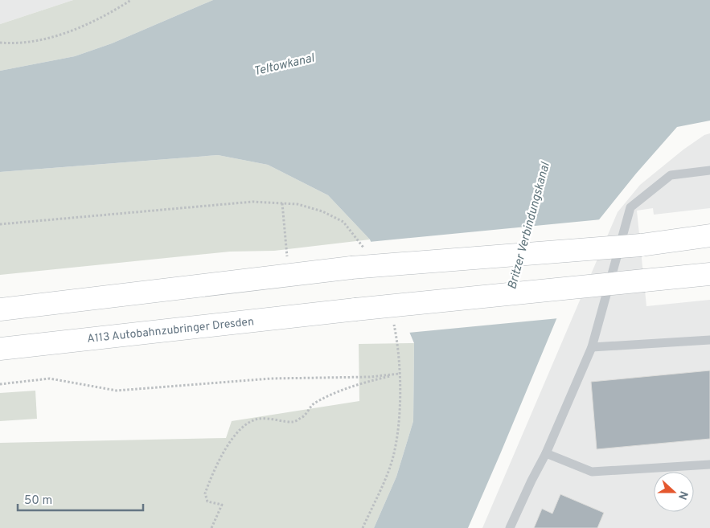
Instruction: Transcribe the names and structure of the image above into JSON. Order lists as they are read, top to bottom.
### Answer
{
  "streets": {
    "highway": ["A113 Autobahnzubringer Dresden"]
  },
  "water": ["Teltowkanal", "Britzer Verbindungskanal"],
  "scale_bar": "50 m",
  "north": "right"
}
